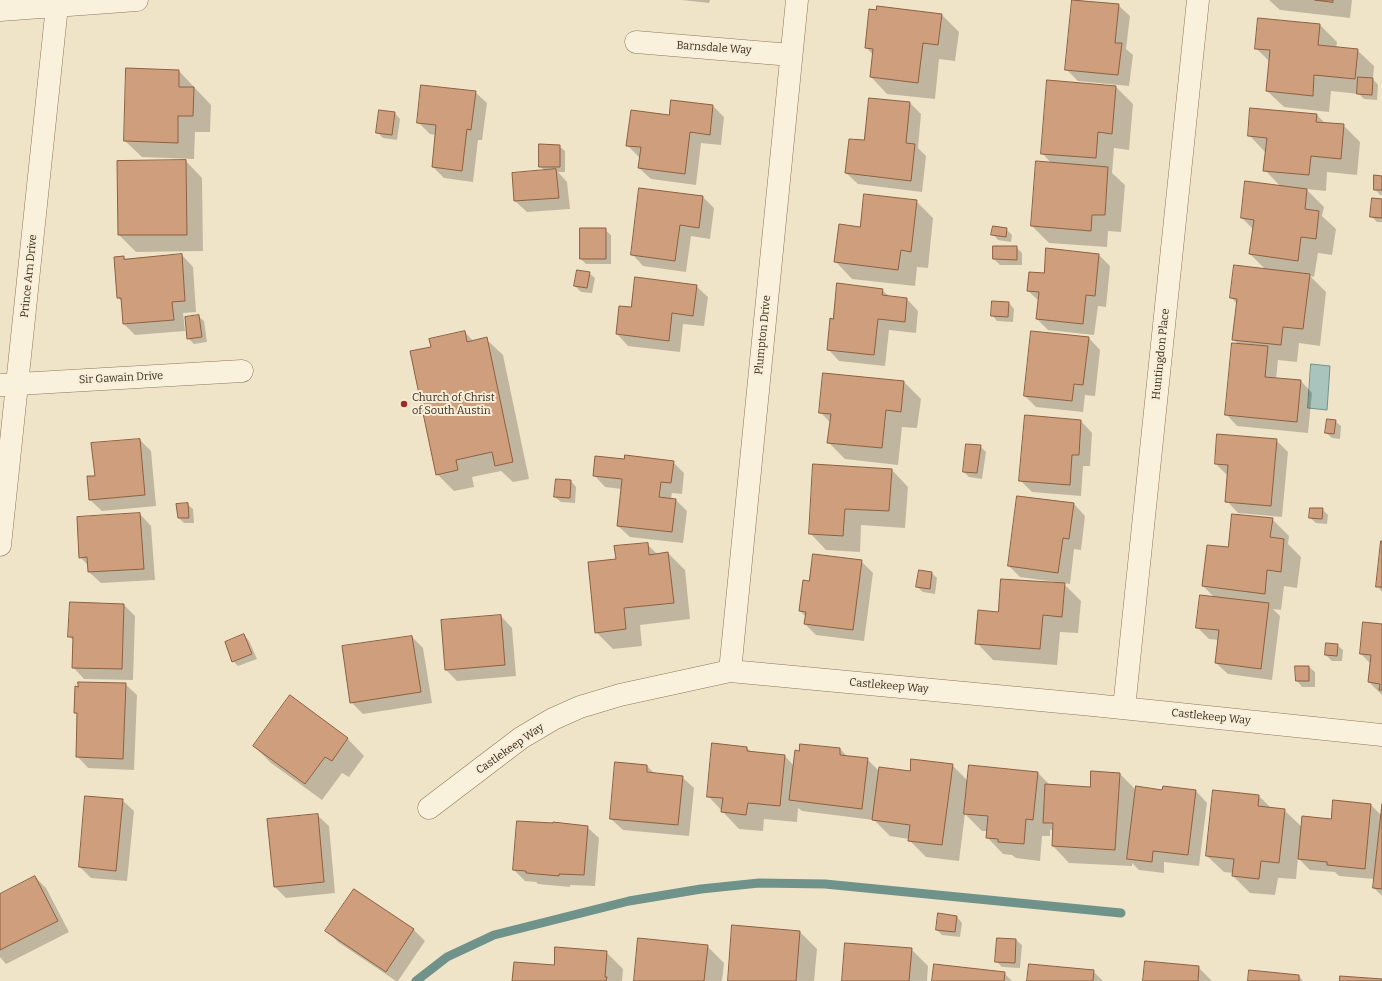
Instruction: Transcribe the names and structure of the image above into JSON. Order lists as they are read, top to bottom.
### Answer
{
  "streets": {
    "street": [
      "Barnsdale Way",
      "Prince Arn Drive",
      "Plumpton Drive",
      "Huntingdon Place",
      "Sir Gawain Drive",
      "Castlekeep Way"
    ]
  },
  "crossings": [
    ["Barnsdale Way", "Plumpton Drive"],
    ["Prince Arn Drive", "Sir Gawain Drive"],
    ["Plumpton Drive", "Castlekeep Way"],
    ["Huntingdon Place", "Castlekeep Way"]
  ],
  "places": ["Church of Christ of South Austin"]
}
